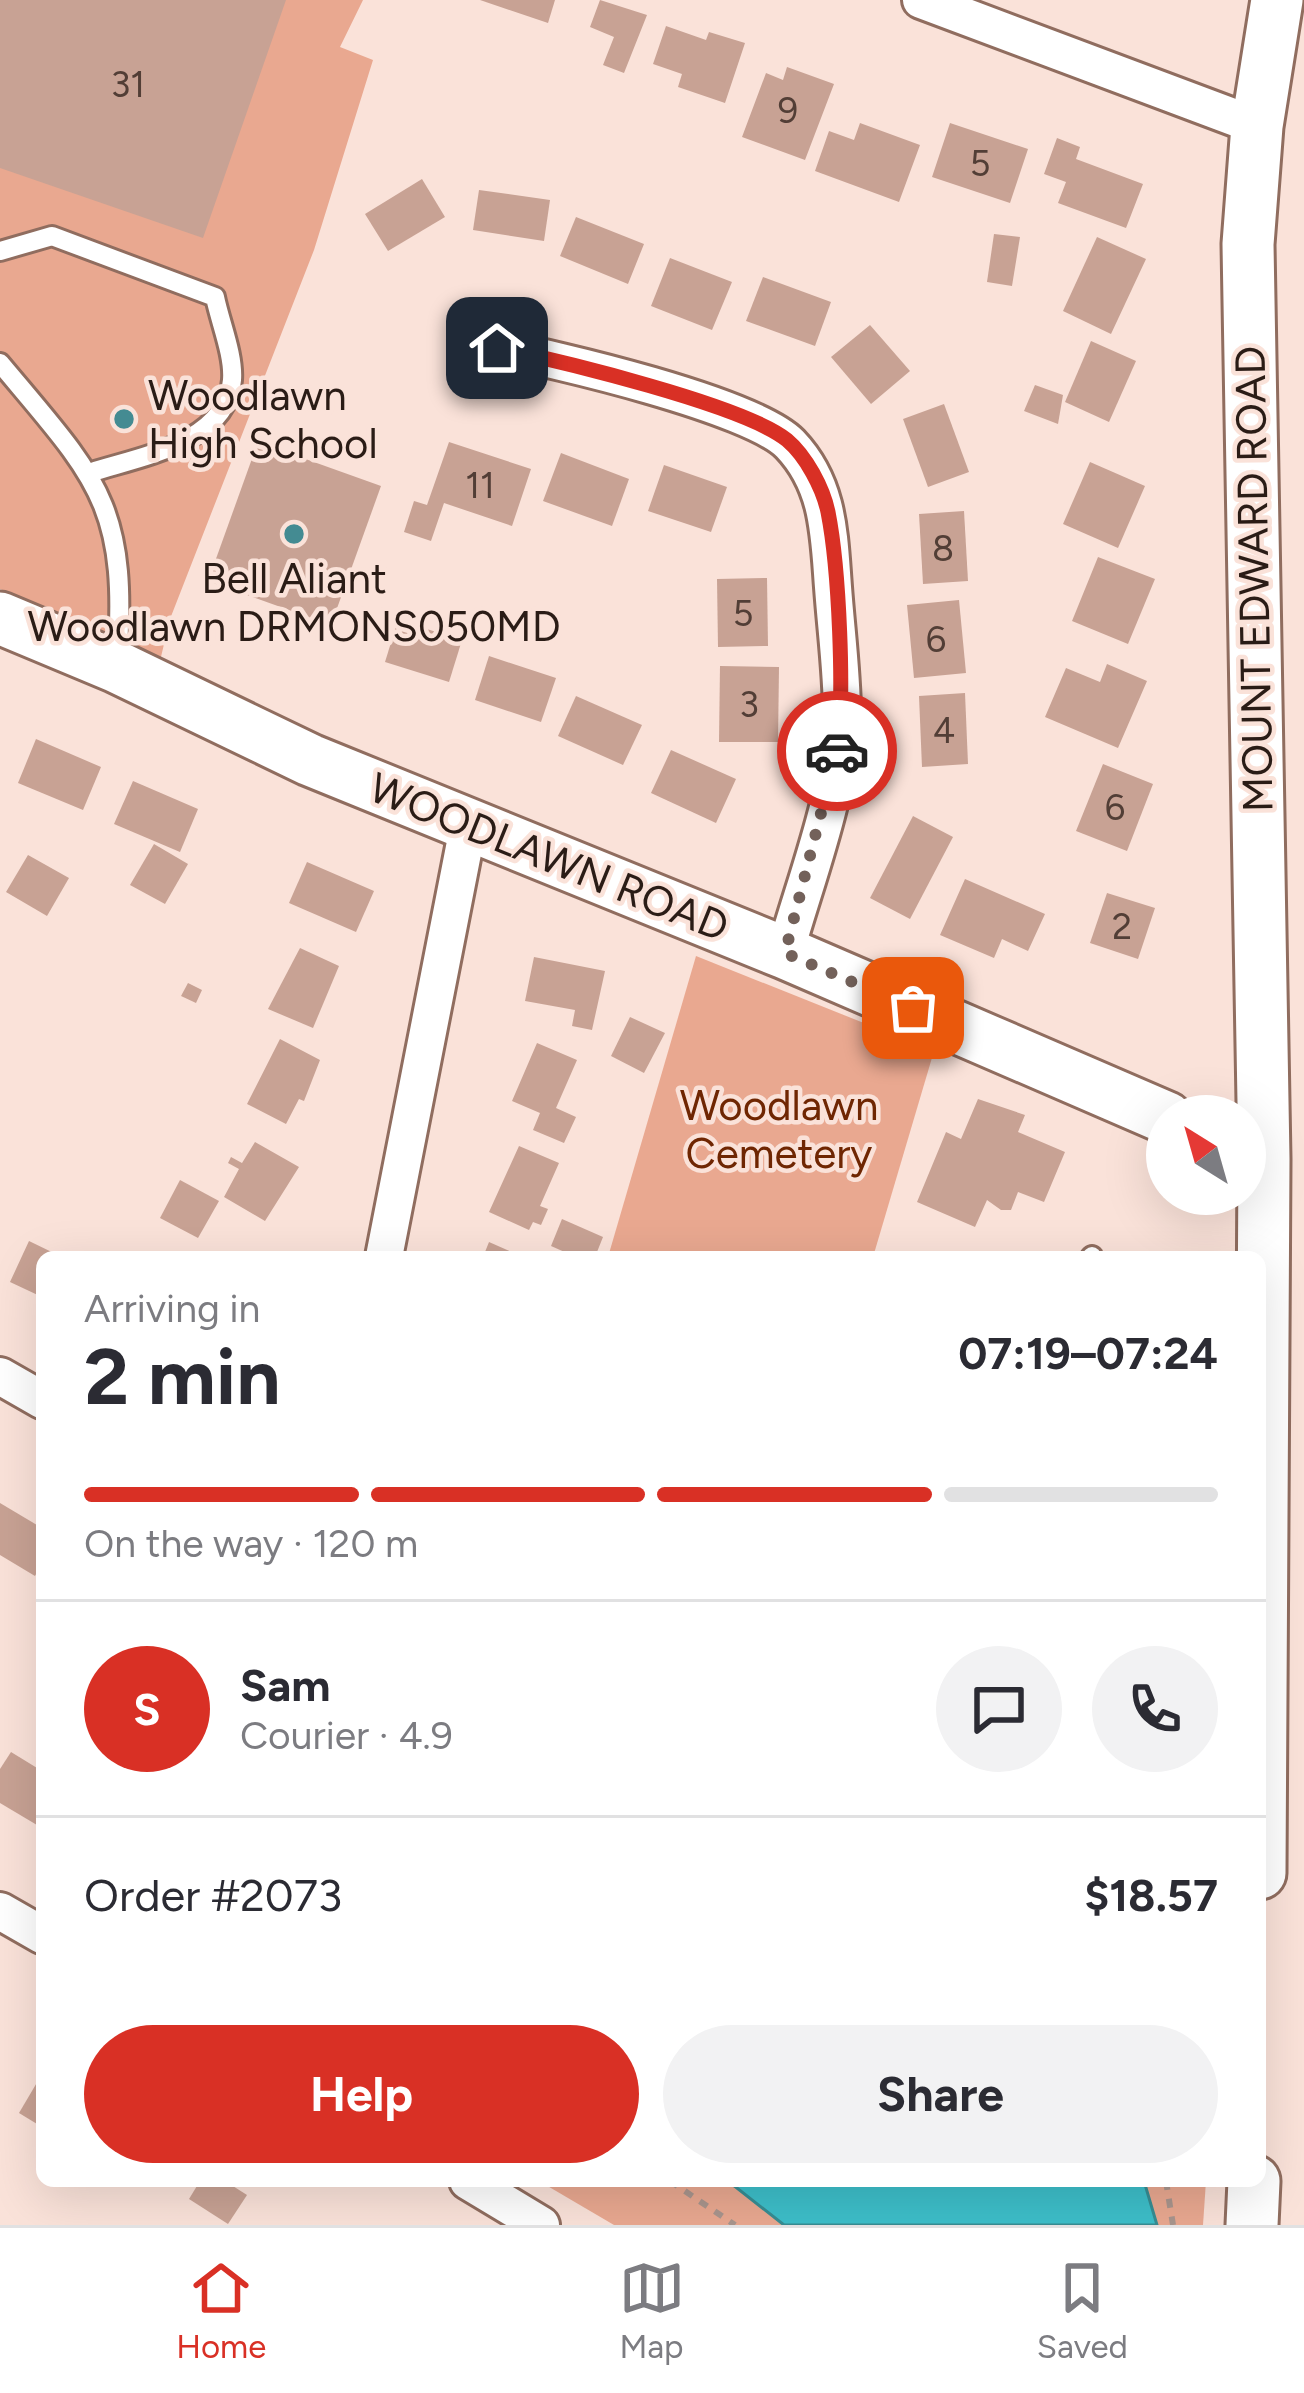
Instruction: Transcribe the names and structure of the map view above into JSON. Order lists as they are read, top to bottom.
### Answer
{
  "streets": {
    "street": ["MOUNT EDWARD ROAD", "WOODLAWN ROAD"]
  },
  "parks": ["Woodlawn Cemetery"],
  "places": ["Woodlawn High School", "Bell Aliant Woodlawn DRMONS050MD"],
  "house_numbers": [
    "31",
    "9",
    "5",
    "11",
    "8",
    "5",
    "6",
    "3",
    "4",
    "6",
    "2"
  ],
  "north": "top left",
  "page": {
    "heading": ["2 min", "Arriving in", "07:19–07:24"],
    "panel": [
      "Sam",
      "Courier · 4.9",
      "Order #2073",
      "$18.57"
    ],
    "bar": "On the way · 120 m",
    "round": "S",
    "buttons": ["Help", "Share"],
    "tabs": ["Home", "Map", "Saved"]
  }
}
